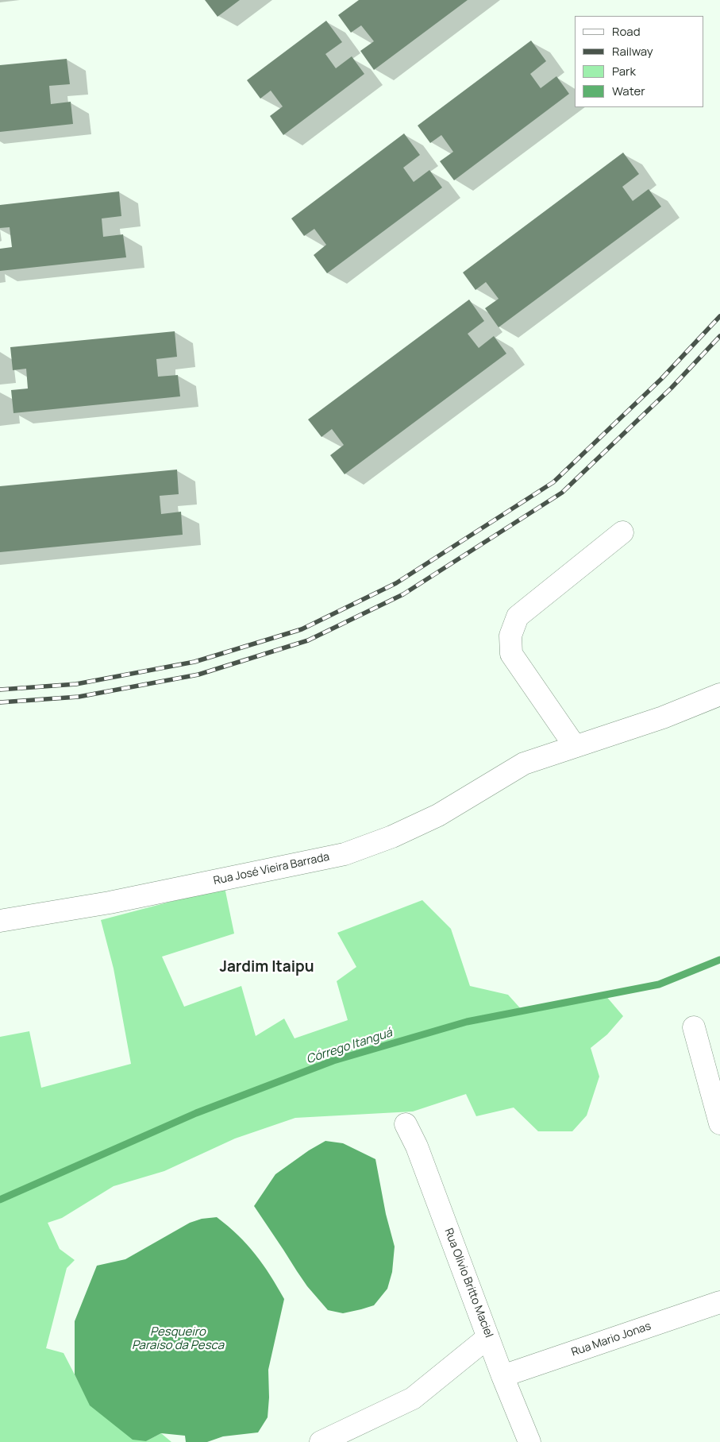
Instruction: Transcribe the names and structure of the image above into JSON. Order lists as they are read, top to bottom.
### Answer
{
  "streets": {
    "street": ["Rua José Vieira Barrada", "Rua Olivio Britto Maciel", "Rua Mario Jonas"]
  },
  "crossings": [
    ["Rua Olivio Britto Maciel", "Rua Mario Jonas"]
  ],
  "districts": ["Jardim Itaipu"],
  "water": ["Córrego Itanguá", "Pesqueiro Paraíso da Pesca"],
  "legend": [
    "Road",
    "Railway",
    "Park",
    "Water"
  ]
}
